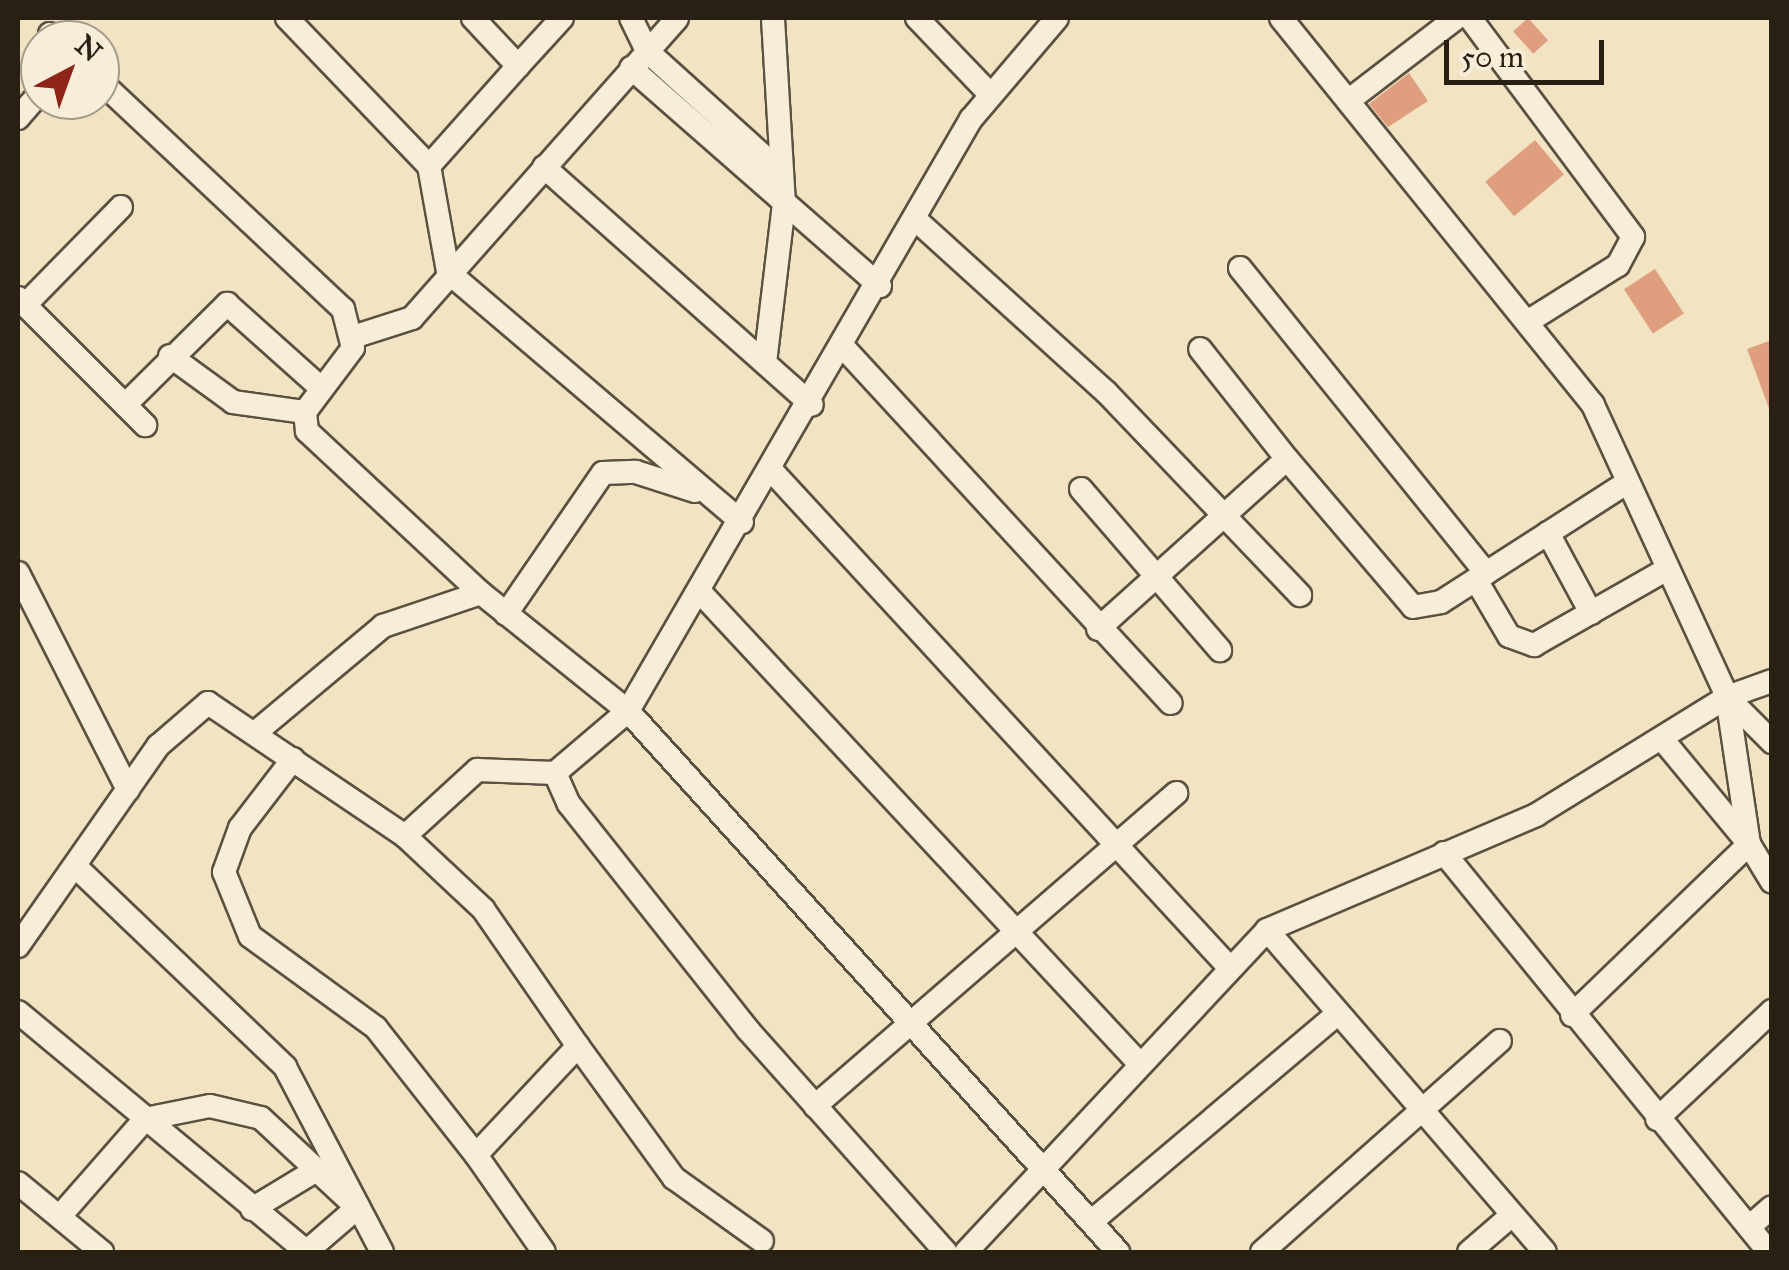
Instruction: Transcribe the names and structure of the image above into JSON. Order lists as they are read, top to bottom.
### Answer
{
  "scale_bar": "50 m",
  "north": "top right"
}
